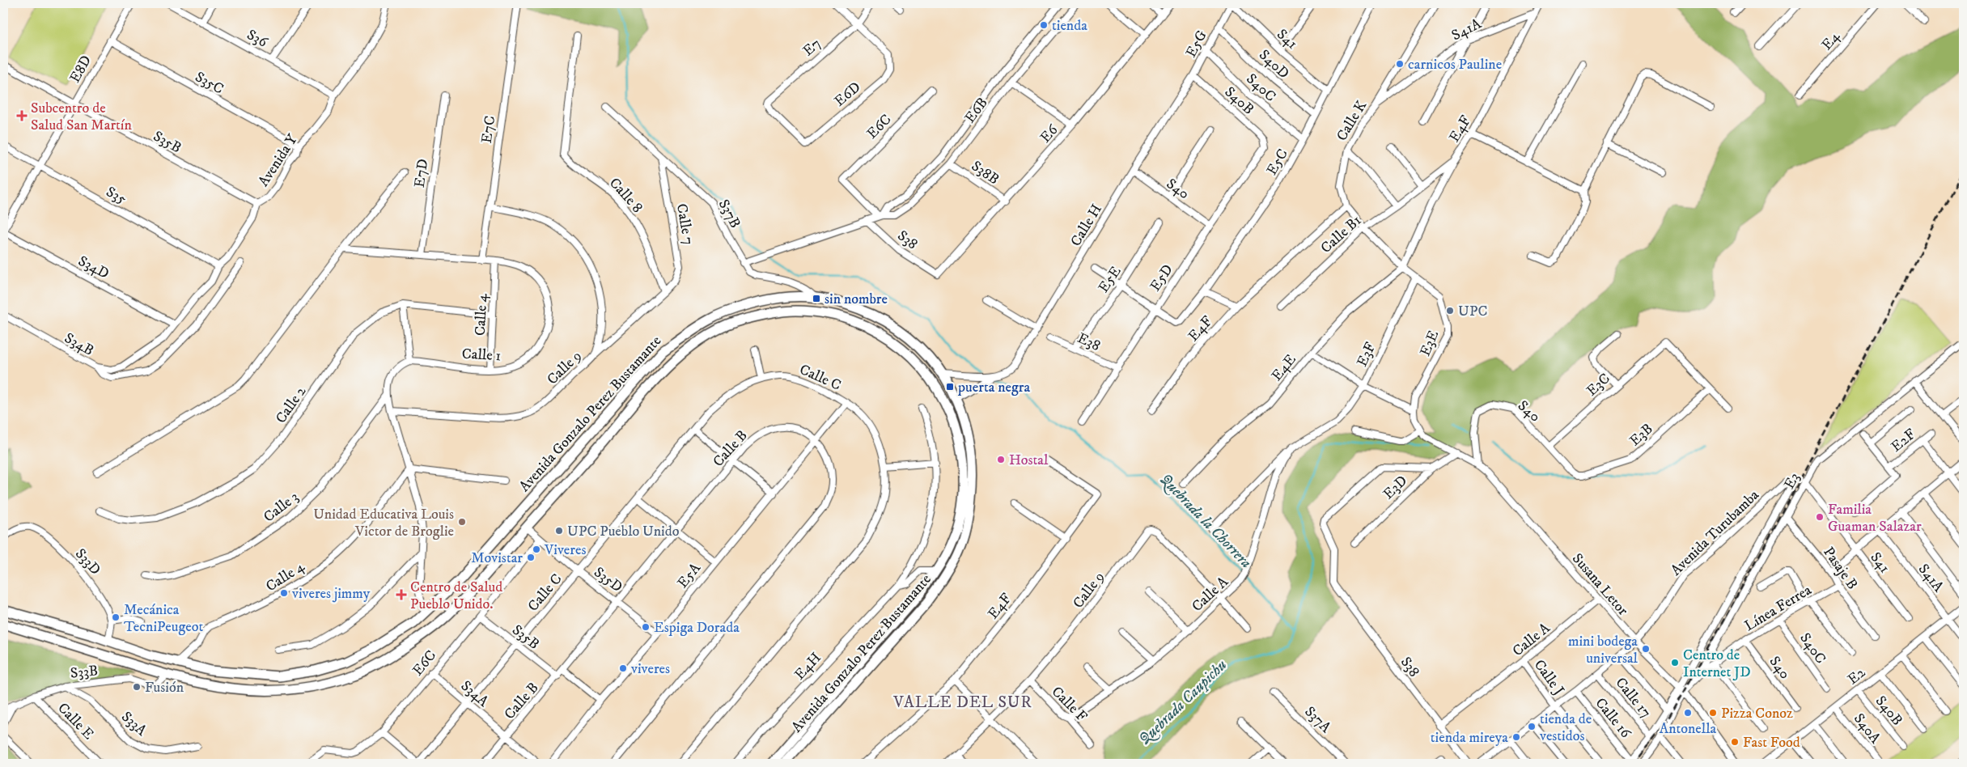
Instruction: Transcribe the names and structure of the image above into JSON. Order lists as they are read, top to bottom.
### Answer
{
  "streets": {
    "main road": ["Avenida Gonzalo Perez Bustamante"],
    "street": [
      "S41A",
      "S36",
      "S41",
      "E4",
      "E5G",
      "E7",
      "S40D",
      "E8D",
      "S35C",
      "S40C",
      "E6D",
      "S40B",
      "E6B",
      "Calle K",
      "E6C",
      "E4F",
      "E7C",
      "E6",
      "S35B",
      "Avenida Y",
      "E5C",
      "S38B",
      "E7D",
      "S40",
      "S35",
      "Calle 8",
      "S37B",
      "Calle 7",
      "Calle H",
      "Calle B1",
      "S38",
      "S34D",
      "E5D",
      "E5E",
      "Calle 4",
      "E38",
      "E3E",
      "S34B",
      "Calle 1",
      "E3F",
      "Calle 9",
      "E4E",
      "Calle C",
      "E3C",
      "Calle 2",
      "E3B",
      "E2F",
      "Calle B",
      "E3",
      "E3D",
      "Calle 3",
      "Avenida Turubamba",
      "S33D",
      "Pasaje B",
      "E5A",
      "S35D",
      "Susana Letor",
      "Calle A",
      "Línea Ferrea",
      "E4H",
      "S33B",
      "E2",
      "Calle J",
      "S34A",
      "Calle 17",
      "Calle F",
      "Calle 16",
      "S37A",
      "Calle E",
      "S33A",
      "S40A"
    ]
  },
  "crossings": [
    ["S41A", "Calle K"],
    ["S41A", "E4F"],
    ["S41A", "E2"],
    ["S36", "Avenida Y"],
    ["S41", "E5G"],
    ["S41", "E5C"],
    ["S41", "E3"],
    ["E5G", "S40D"],
    ["E5G", "S40C"],
    ["E5G", "S40B"],
    ["E5G", "Calle H"],
    ["E7", "E6D"],
    ["S40D", "E5C"],
    ["E8D", "S35C"],
    ["E8D", "S35B"],
    ["E8D", "S35"],
    ["E8D", "S34D"],
    ["S35C", "Avenida Y"],
    ["S40C", "E5C"],
    ["S40C", "Línea Ferrea"],
    ["S40B", "Calle H"],
    ["S40B", "E5D"],
    ["S40B", "E2"],
    ["E6B", "E6C"],
    ["E6B", "S38B"],
    ["E6B", "S37B"],
    ["E6B", "S38"],
    ["Calle K", "E4F"],
    ["Calle K", "Calle B1"],
    ["Calle K", "E3E"],
    ["Calle K", "E4E"],
    ["E6C", "S35B"],
    ["E6C", "S35D"],
    ["E6C", "S34A"],
    ["E4F", "Calle B1"],
    ["E4F", "E3E"],
    ["E4F", "E4E"],
    ["E7C", "Calle 1"],
    ["E7C", "Calle 9"],
    ["E6", "S38B"],
    ["E6", "S38"],
    ["S35B", "Avenida Y"],
    ["S35B", "Calle C"],
    ["S35B", "Calle B"],
    ["Avenida Y", "S35"],
    ["Avenida Y", "S34D"],
    ["Avenida Y", "S34B"],
    ["E5C", "E5D"],
    ["E7D", "Calle 1"],
    ["S40", "Calle H"],
    ["S40", "E5D"],
    ["S40", "E3C"],
    ["S40", "E3B"],
    ["S40", "Susana Letor"],
    ["S40", "Línea Ferrea"],
    ["Calle 8", "Calle 7"],
    ["S37B", "Calle 7"],
    ["S37B", "Avenida Gonzalo Perez Bustamante"],
    ["Calle H", "Avenida Gonzalo Perez Bustamante"],
    ["S38", "E3D"],
    ["S38", "Calle A"],
    ["E5D", "E38"],
    ["E5E", "E38"],
    ["Calle 4", "Calle 1"],
    ["Calle 4", "Calle 2"],
    ["Calle 4", "Avenida Gonzalo Perez Bustamante"],
    ["E3E", "E3F"],
    ["E3E", "E4E"],
    ["E3E", "Susana Letor"],
    ["E3F", "Calle A"],
    ["Calle 9", "Calle A"],
    ["Calle 9", "Calle F"],
    ["Calle C", "E5A"],
    ["Calle C", "S35D"],
    ["Calle C", "S34A"],
    ["E3C", "E3B"],
    ["Avenida Gonzalo Perez Bustamante", "S33D"],
    ["Avenida Gonzalo Perez Bustamante", "S35D"],
    ["Avenida Gonzalo Perez Bustamante", "E4H"],
    ["Avenida Gonzalo Perez Bustamante", "S33B"],
    ["Calle B", "E5A"],
    ["Calle B", "S35D"],
    ["Calle B", "S34A"],
    ["E3", "Pasaje B"],
    ["E3", "Línea Ferrea"],
    ["E3D", "Susana Letor"],
    ["Avenida Turubamba", "Susana Letor"],
    ["Avenida Turubamba", "Calle J"],
    ["Avenida Turubamba", "Calle 17"],
    ["Avenida Turubamba", "Calle 16"],
    ["Pasaje B", "Línea Ferrea"],
    ["E5A", "S35D"],
    ["Susana Letor", "Calle A"],
    ["Susana Letor", "Línea Ferrea"],
    ["Calle A", "Calle J"],
    ["Calle A", "Calle F"],
    ["S33B", "Calle E"],
    ["S33B", "S33A"],
    ["E2", "S40A"]
  ],
  "districts": ["VALLE DEL SUR"],
  "water": ["Quebrada la Chorrera", "Quebrada Caupichu"],
  "places": {
    "other": [
      "tienda",
      "carnicos Pauline",
      "UPC",
      "Hostal",
      "Familia Guaman Salazar",
      "Unidad Educativa Louis Victor de Broglie",
      "UPC Pueblo Unido",
      "Viveres",
      "Movistar",
      "viveres jimmy",
      "Mecánica TecniPeugeot",
      "Espiga Dorada",
      "mini bodega universal",
      "Centro de Internet JD",
      "viveres",
      "Fusión",
      "Antonella",
      "Pizza Conoz",
      "tienda de vestidos",
      "tienda mireya",
      "Fast Food"
    ],
    "health": ["Subcentro de Salud San Martín", "Centro de Salud Pueblo Unido."],
    "transit": ["sin nombre", "puerta negra"]
  }
}
